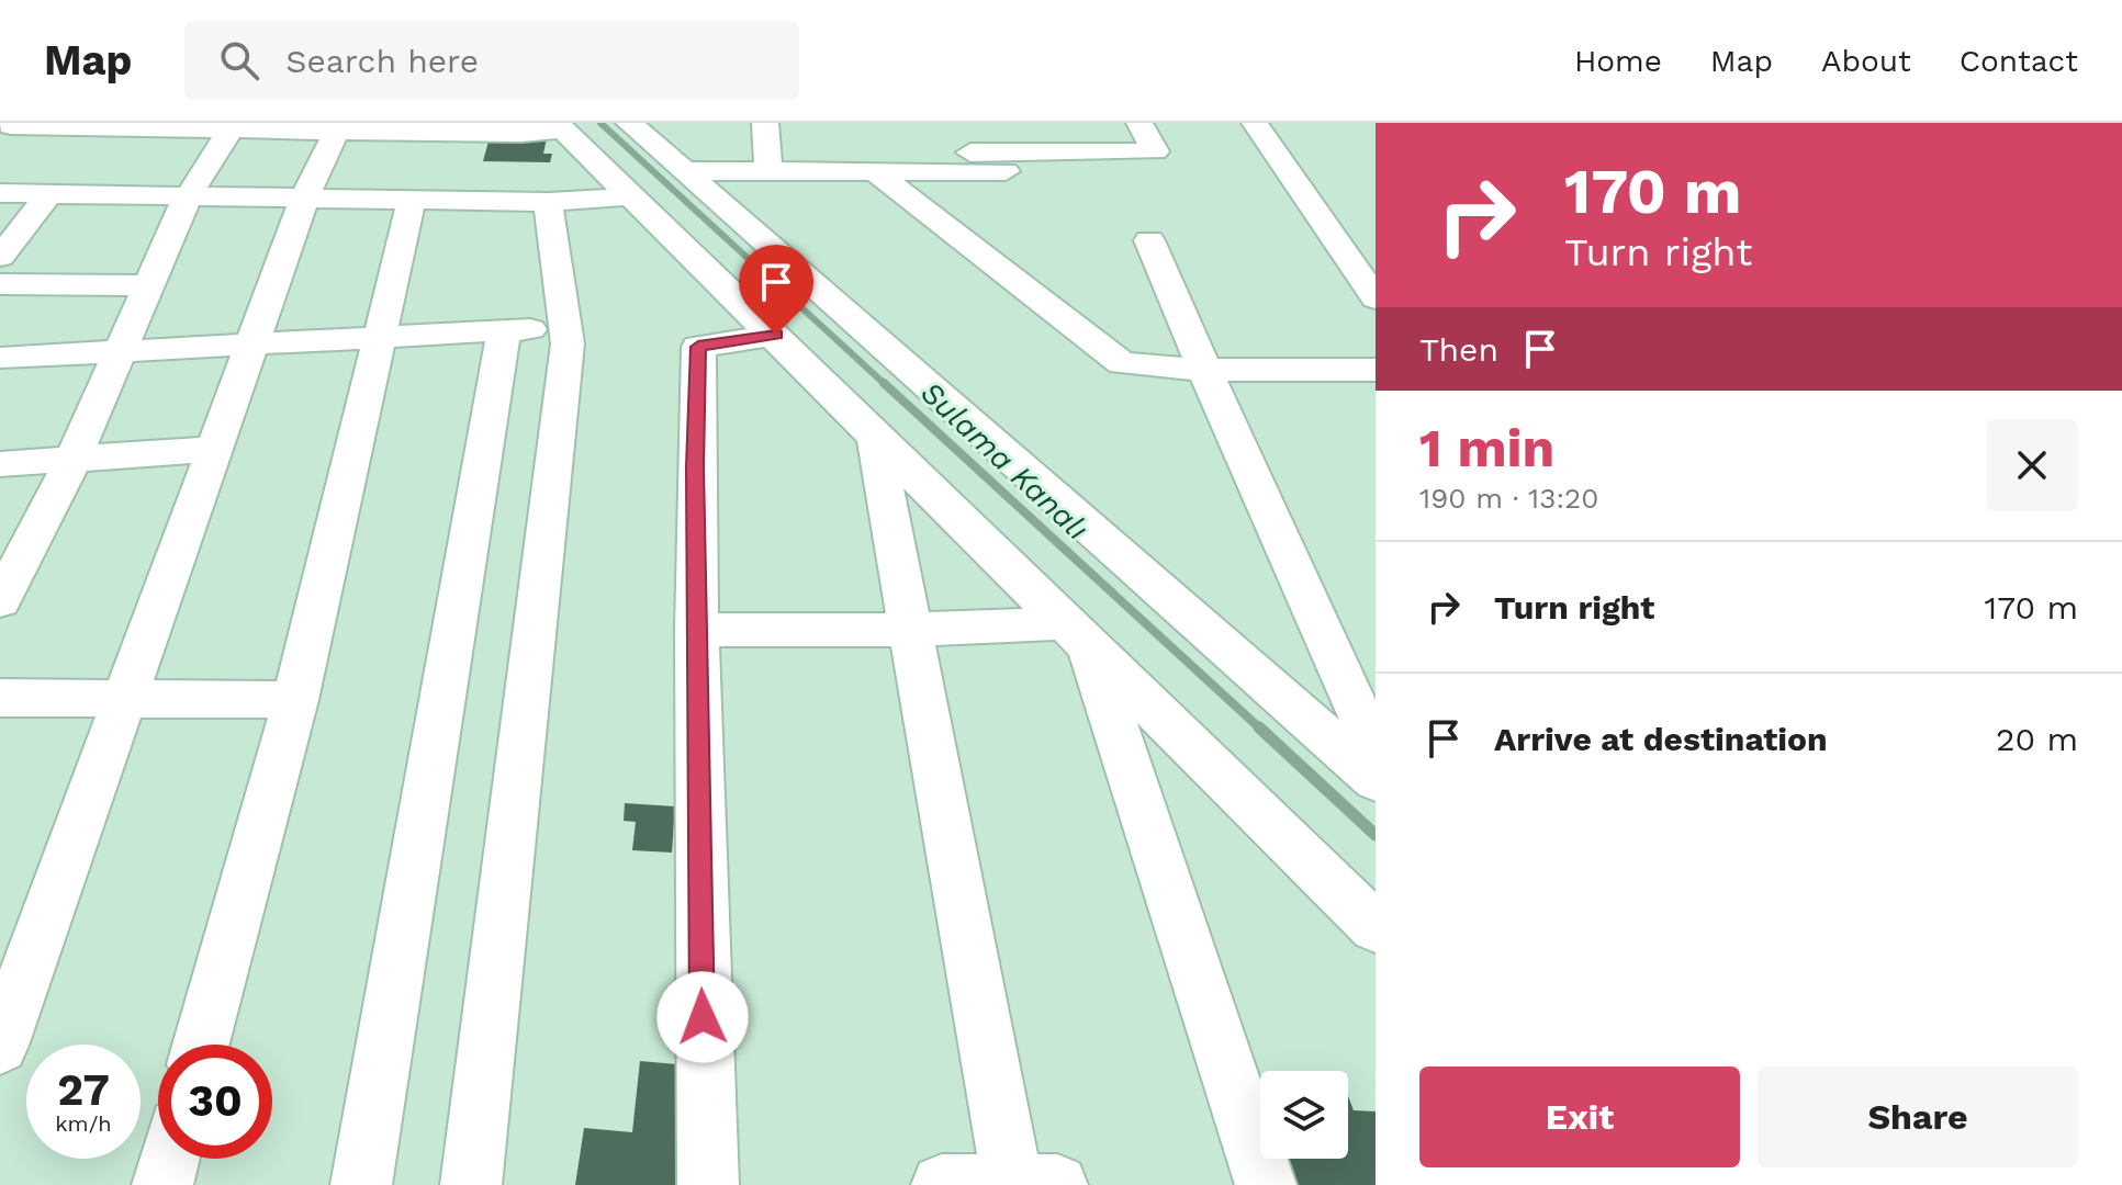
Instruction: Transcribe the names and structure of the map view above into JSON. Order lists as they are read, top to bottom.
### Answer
{
  "water": ["Sulama Kanalı"],
  "page": {
    "header": "Map",
    "search": "Search here",
    "nav": [
      "Home",
      "Map",
      "About",
      "Contact"
    ],
    "turn": ["170 m", "Turn right"],
    "then": "Then",
    "heading": ["1 min", "190 m · 13:20"],
    "list": [
      {
        "name": "Turn right",
        "value": "170 m"
      },
      {
        "name": "Arrive at destination",
        "value": "20 m"
      }
    ],
    "speed": "27 km/h",
    "limit": "30",
    "buttons": ["Exit", "Share"]
  }
}
